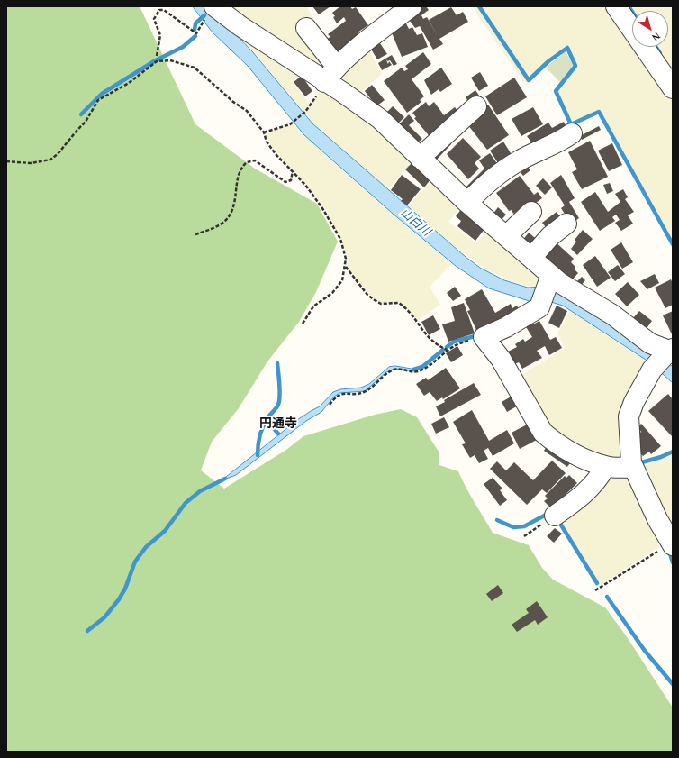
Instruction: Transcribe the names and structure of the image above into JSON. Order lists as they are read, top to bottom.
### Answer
{
  "districts": ["円通寺"],
  "water": ["山白川"],
  "north": "bottom right"
}
